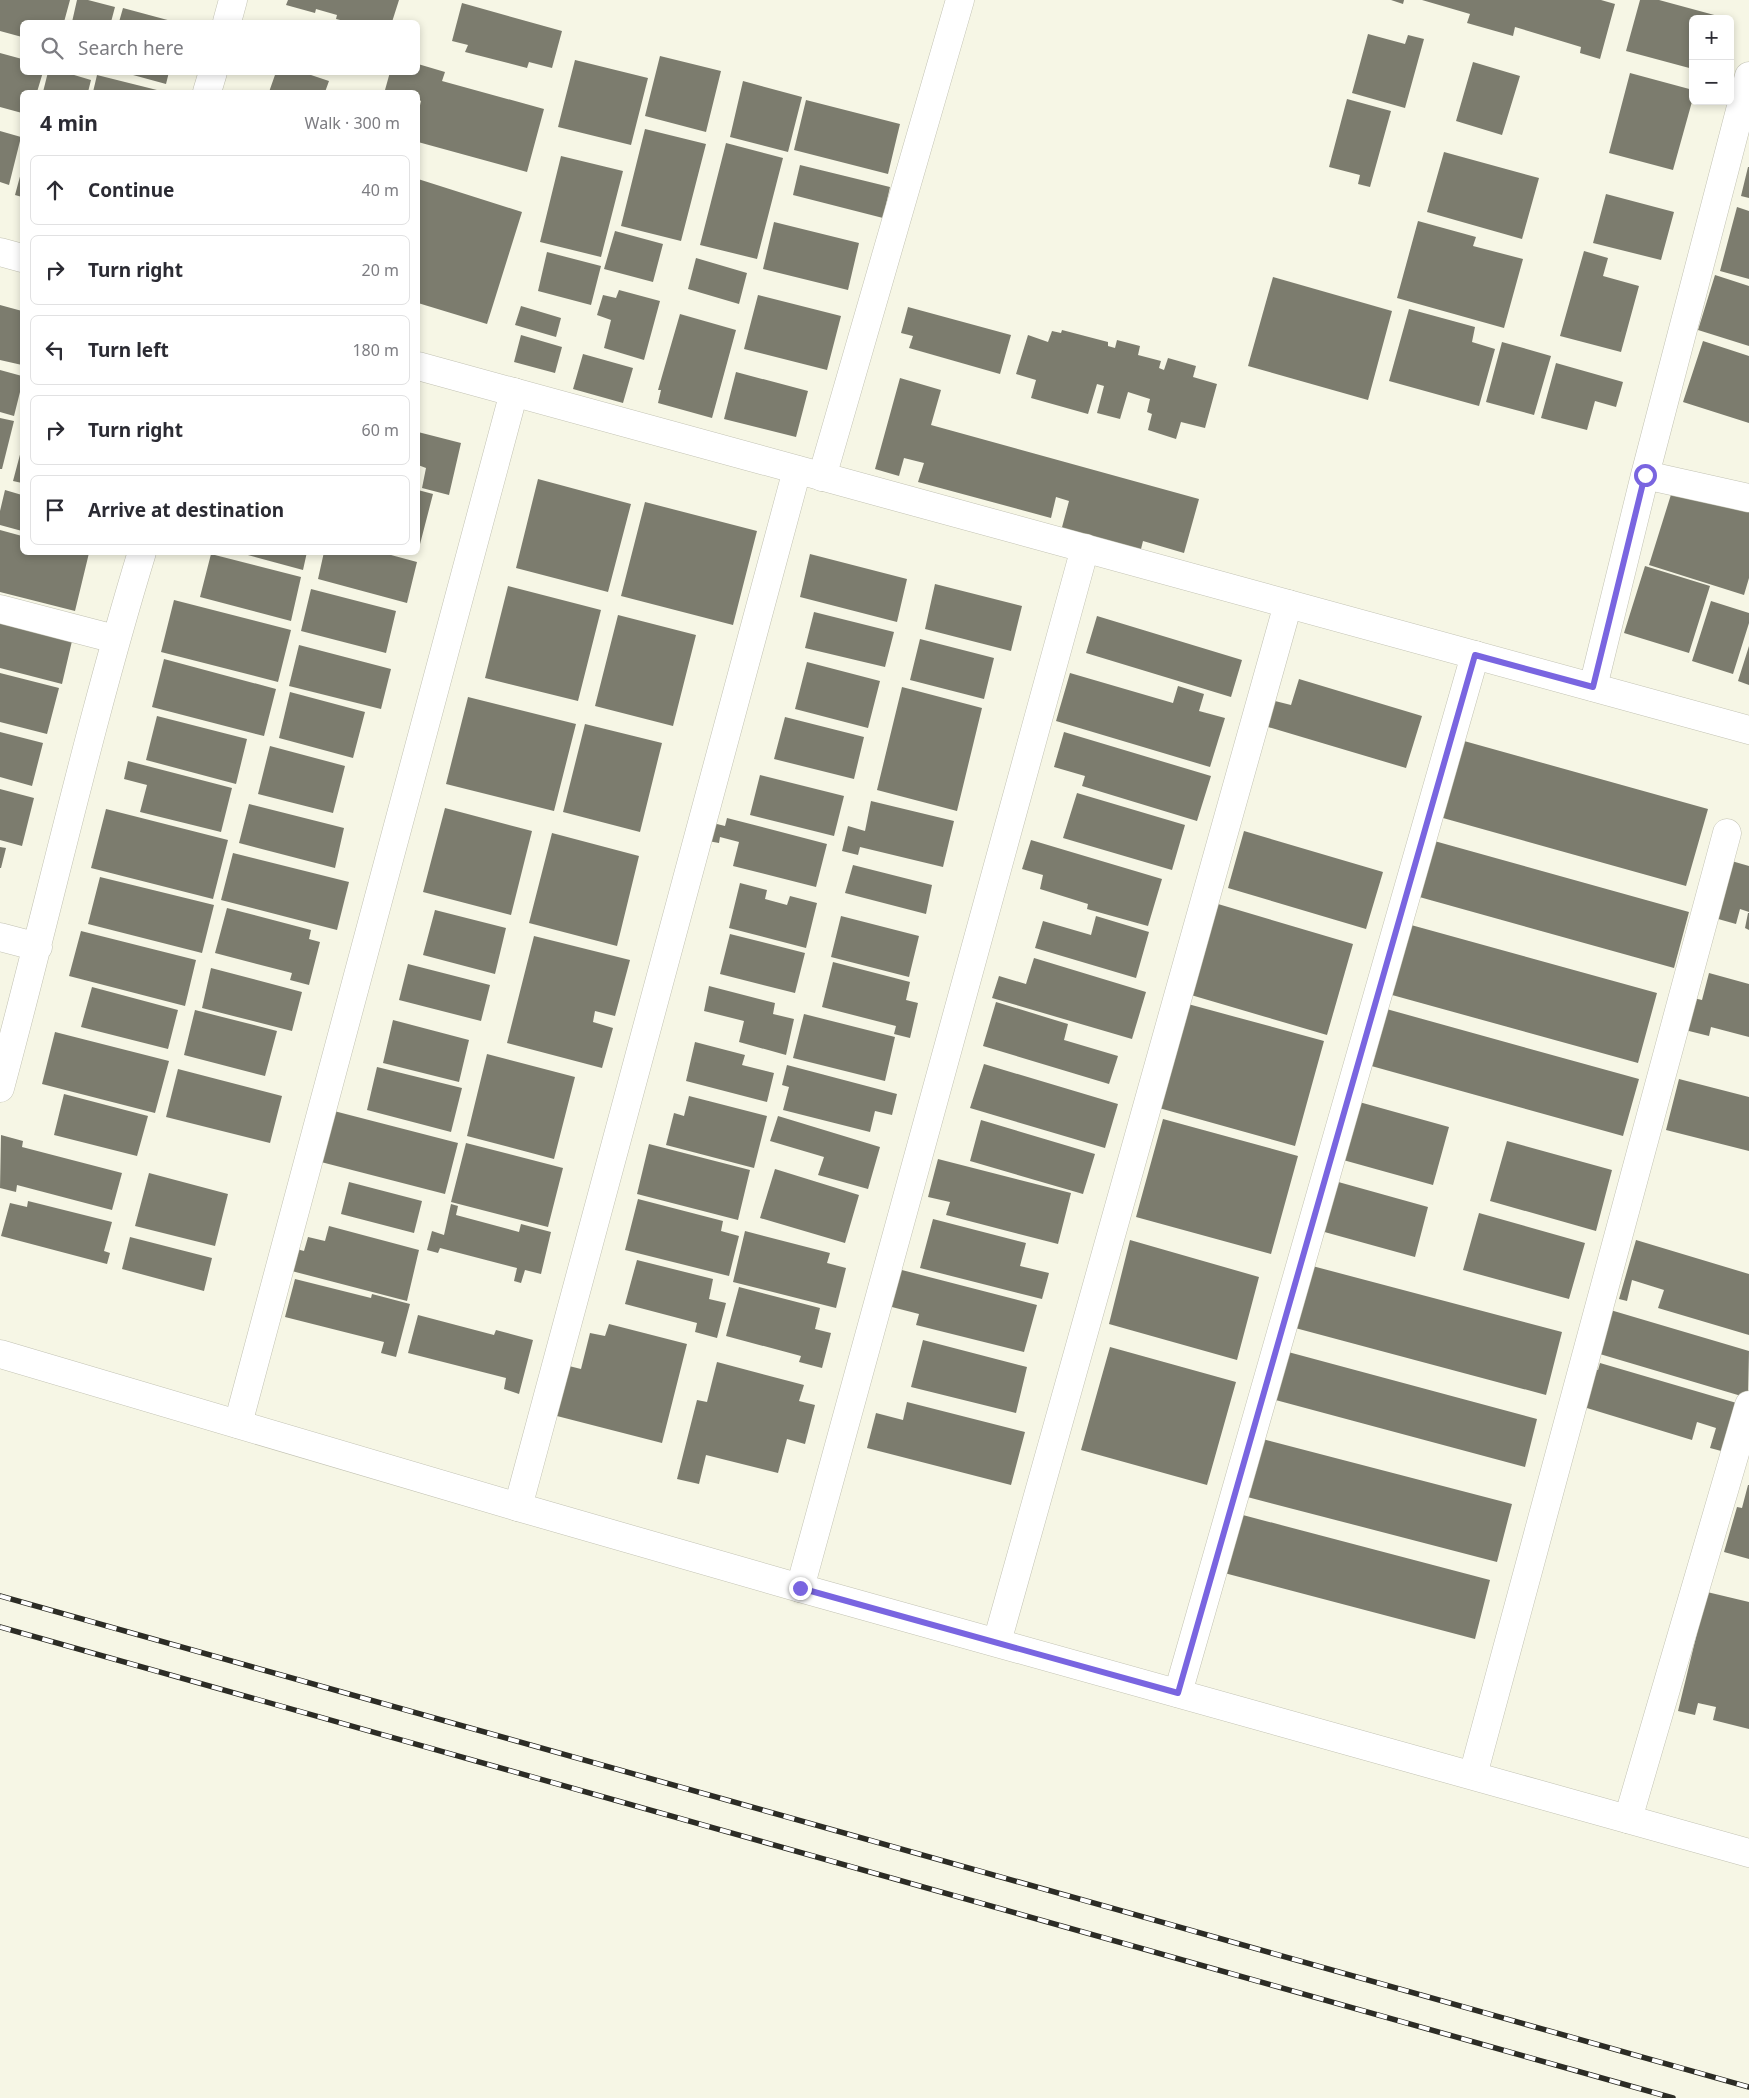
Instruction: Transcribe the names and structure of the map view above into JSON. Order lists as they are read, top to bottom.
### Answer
{
  "page": {
    "map_buttons": ["+", "−"],
    "search": "Search here",
    "heading": ["4 min", "Walk · 300 m"],
    "list": [
      ["Continue", "40 m"],
      ["Turn right", "20 m"],
      ["Turn left", "180 m"],
      ["Turn right", "60 m"],
      "Arrive at destination"
    ]
  }
}
